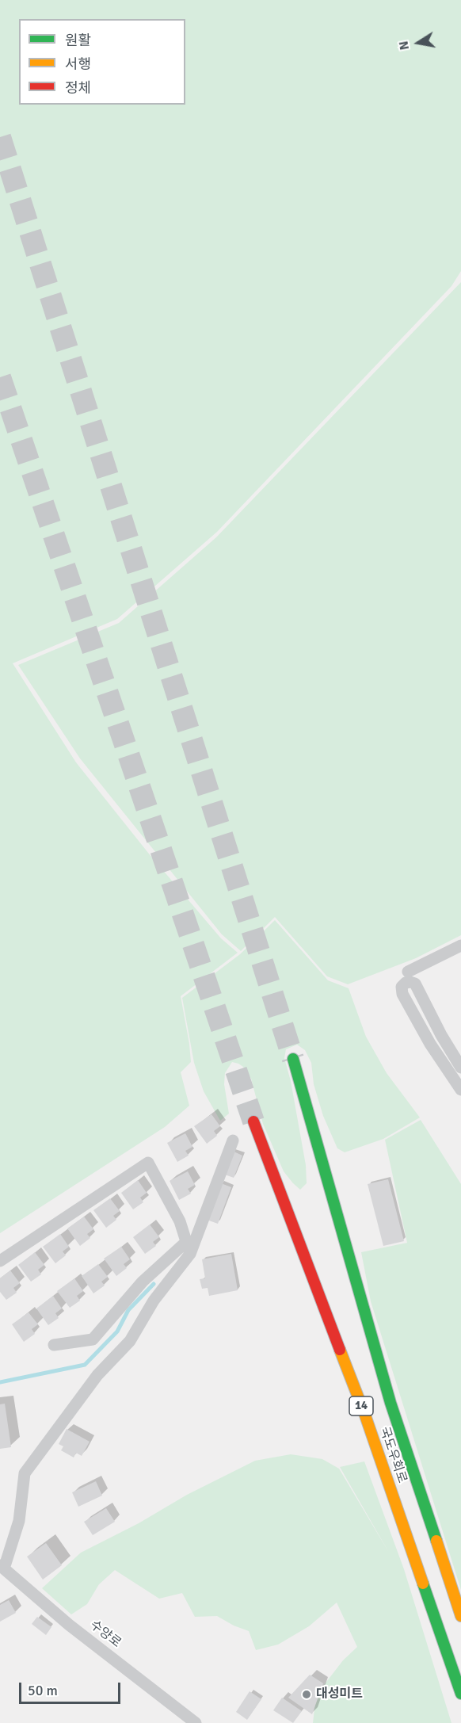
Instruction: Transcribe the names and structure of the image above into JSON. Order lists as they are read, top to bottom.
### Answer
{
  "streets": {
    "highway": ["14", "국도우회로"],
    "street": ["수양로"]
  },
  "places": ["대성미트"],
  "legend": ["원활", "서행", "정체"],
  "scale_bar": "50 m",
  "north": "left"
}
